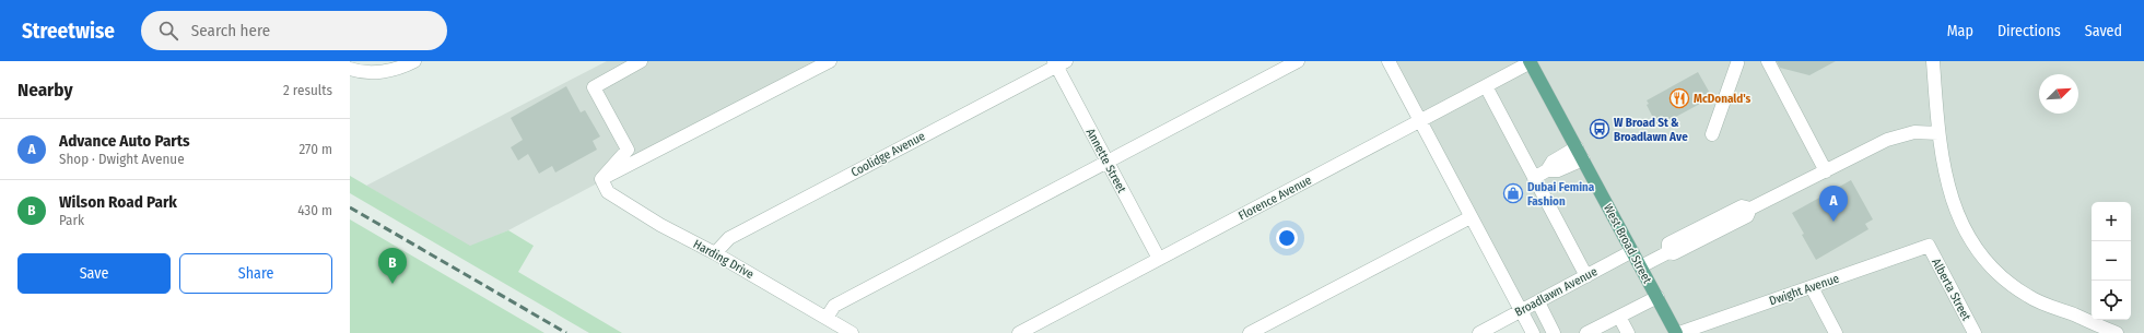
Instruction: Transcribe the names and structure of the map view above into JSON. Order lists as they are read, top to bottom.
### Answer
{
  "streets": {
    "main road": ["West Broad Street"],
    "street": [
      "Coolidge Avenue",
      "Annette Street",
      "Florence Avenue",
      "Harding Drive",
      "Dwight Avenue",
      "Alberta Street",
      "Broadlawn Avenue"
    ]
  },
  "crossings": [
    ["Coolidge Avenue", "Annette Street"],
    ["Coolidge Avenue", "Harding Drive"],
    ["Annette Street", "Florence Avenue"],
    ["Florence Avenue", "West Broad Street"],
    ["West Broad Street", "Dwight Avenue"],
    ["West Broad Street", "Broadlawn Avenue"],
    ["Dwight Avenue", "Alberta Street"]
  ],
  "places": {
    "restaurant": ["McDonald's"],
    "bus stop": ["W Broad St & Broadlawn Ave"],
    "shop": ["Dubai Femina Fashion"]
  },
  "north": "top right",
  "page": {
    "header": "Streetwise",
    "search": "Search here",
    "nav": ["Map", "Directions", "Saved"],
    "heading": ["Nearby", "2 results"],
    "list": [
      {
        "mark": "A",
        "name": "Advance Auto Parts",
        "note": "Shop · Dwight Avenue",
        "value": "270 m"
      },
      {
        "mark": "B",
        "name": "Wilson Road Park",
        "note": "Park",
        "value": "430 m"
      }
    ],
    "pins": ["A", "B"],
    "map_buttons": ["+", "−"],
    "buttons": ["Save", "Share"]
  }
}
